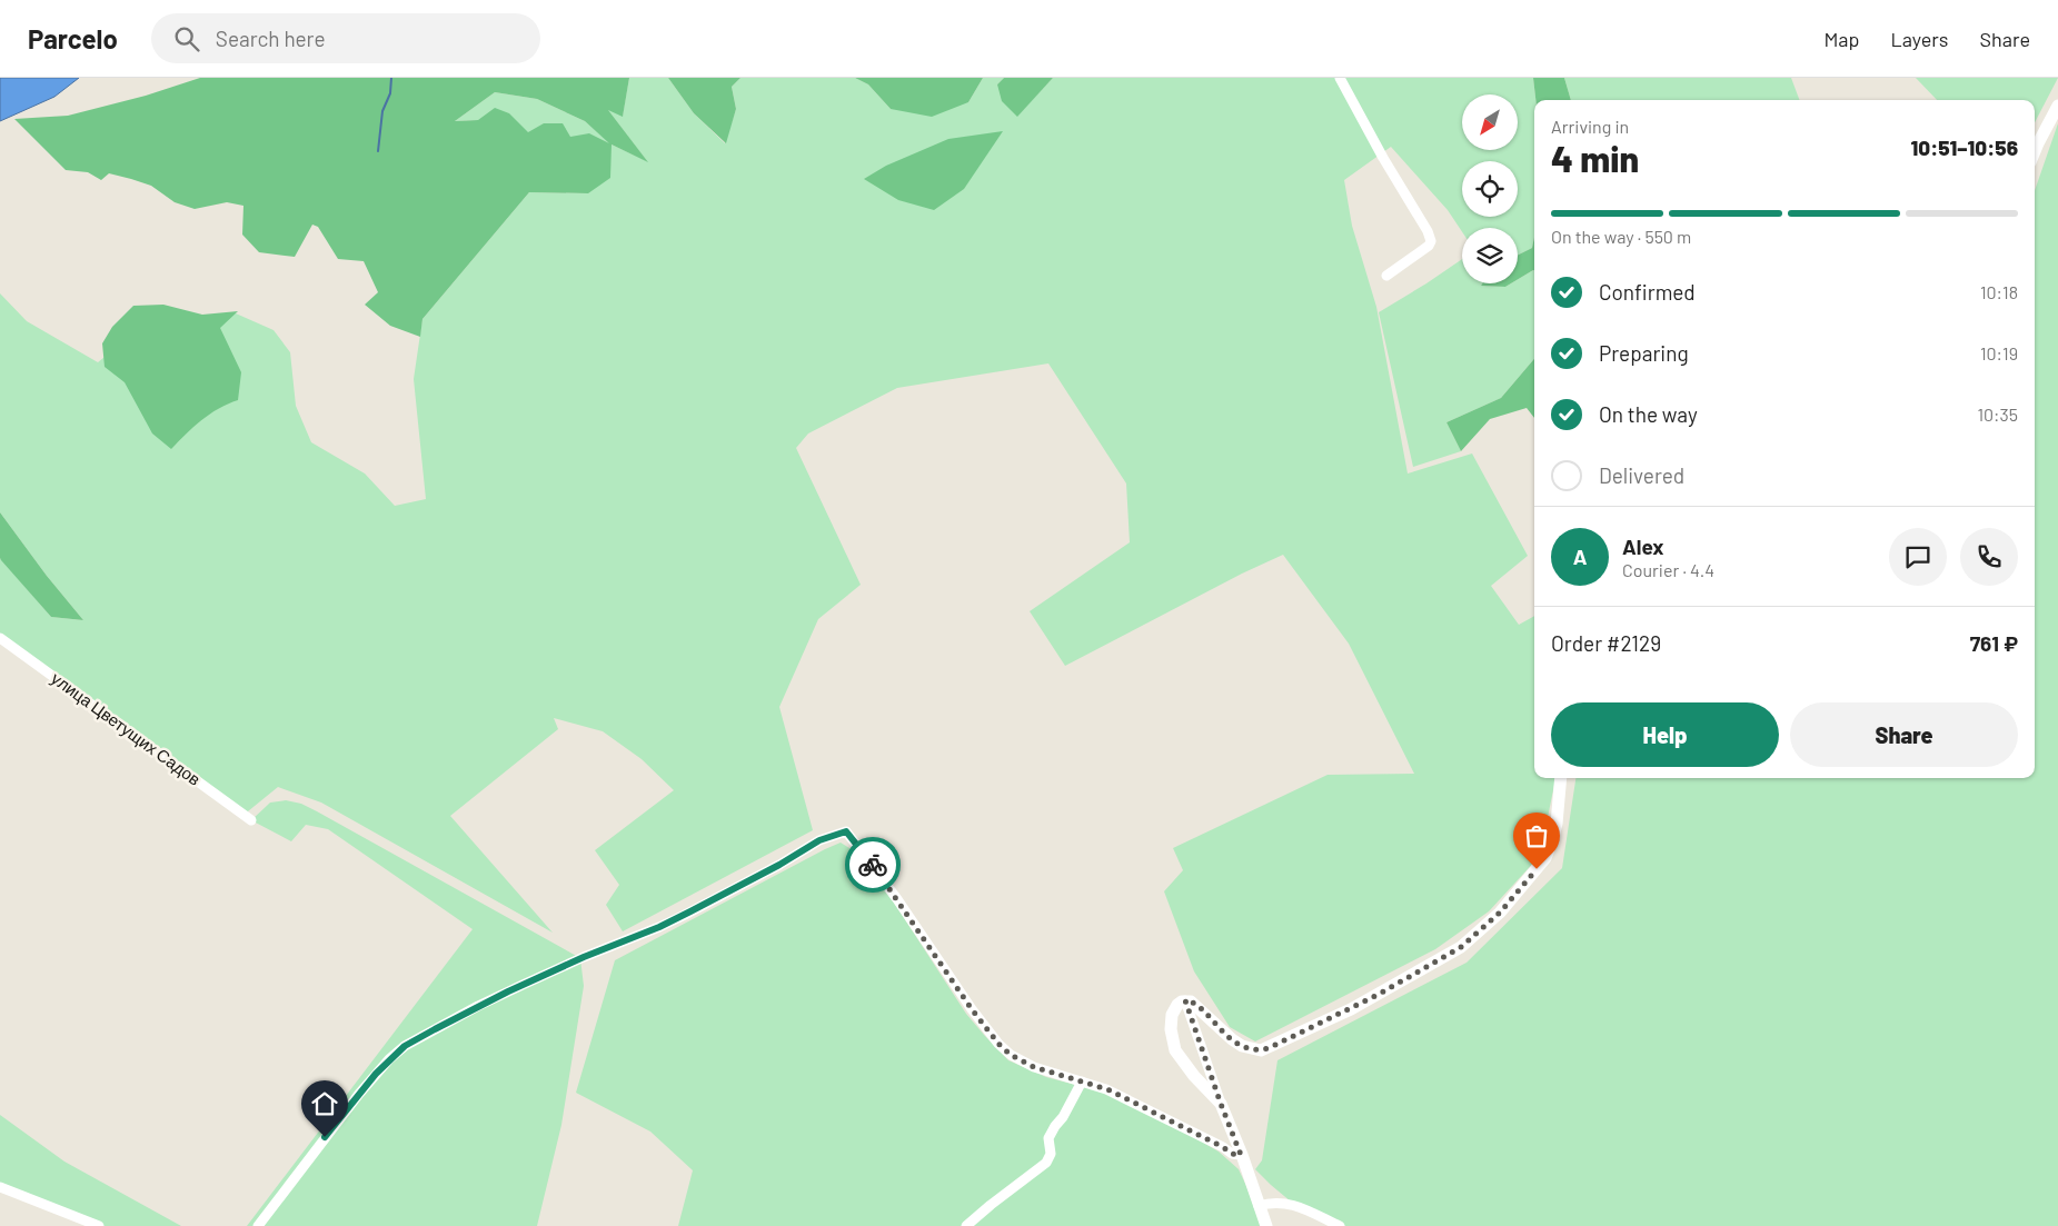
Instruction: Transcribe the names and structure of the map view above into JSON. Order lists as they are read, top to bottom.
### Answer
{
  "streets": {
    "street": ["улица Цветущих Садов"]
  },
  "north": "bottom left",
  "page": {
    "header": "Parcelo",
    "search": "Search here",
    "nav": ["Map", "Layers", "Share"],
    "heading": ["4 min", "Arriving in", "10:51–10:56"],
    "panel": [
      "Alex",
      "Courier · 4.4",
      "Order #2129",
      "761 ₽"
    ],
    "bar": "On the way · 550 m",
    "list": [
      ["Confirmed", "10:18"],
      ["Preparing", "10:19"],
      ["On the way", "10:35"],
      "Delivered"
    ],
    "round": "A",
    "buttons": ["Help", "Share"]
  }
}
